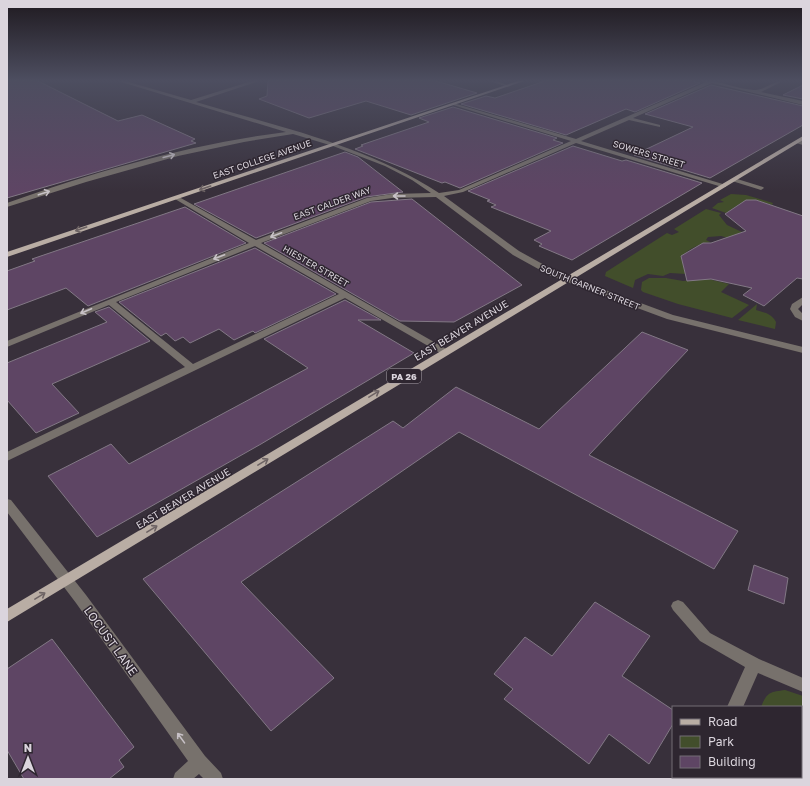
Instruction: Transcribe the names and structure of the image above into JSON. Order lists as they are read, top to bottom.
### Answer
{
  "streets": {
    "main road": ["EAST COLLEGE AVENUE", "EAST BEAVER AVENUE", "PA 26"],
    "street": [
      "SOWERS STREET",
      "EAST CALDER WAY",
      "HIESTER STREET",
      "SOUTH GARNER STREET",
      "LOCUST LANE"
    ]
  },
  "crossings": [
    ["SOWERS STREET", "EAST CALDER WAY"],
    ["SOWERS STREET", "EAST BEAVER AVENUE"],
    ["EAST COLLEGE AVENUE", "HIESTER STREET"],
    ["EAST COLLEGE AVENUE", "SOUTH GARNER STREET"],
    ["EAST CALDER WAY", "HIESTER STREET"],
    ["EAST CALDER WAY", "SOUTH GARNER STREET"],
    ["HIESTER STREET", "EAST BEAVER AVENUE"],
    ["SOUTH GARNER STREET", "EAST BEAVER AVENUE"],
    ["EAST BEAVER AVENUE", "LOCUST LANE"]
  ],
  "one_way": ["EAST COLLEGE AVENUE", "EAST BEAVER AVENUE", "LOCUST LANE"],
  "legend": ["Road", "Park", "Building"],
  "north": "top"
}
